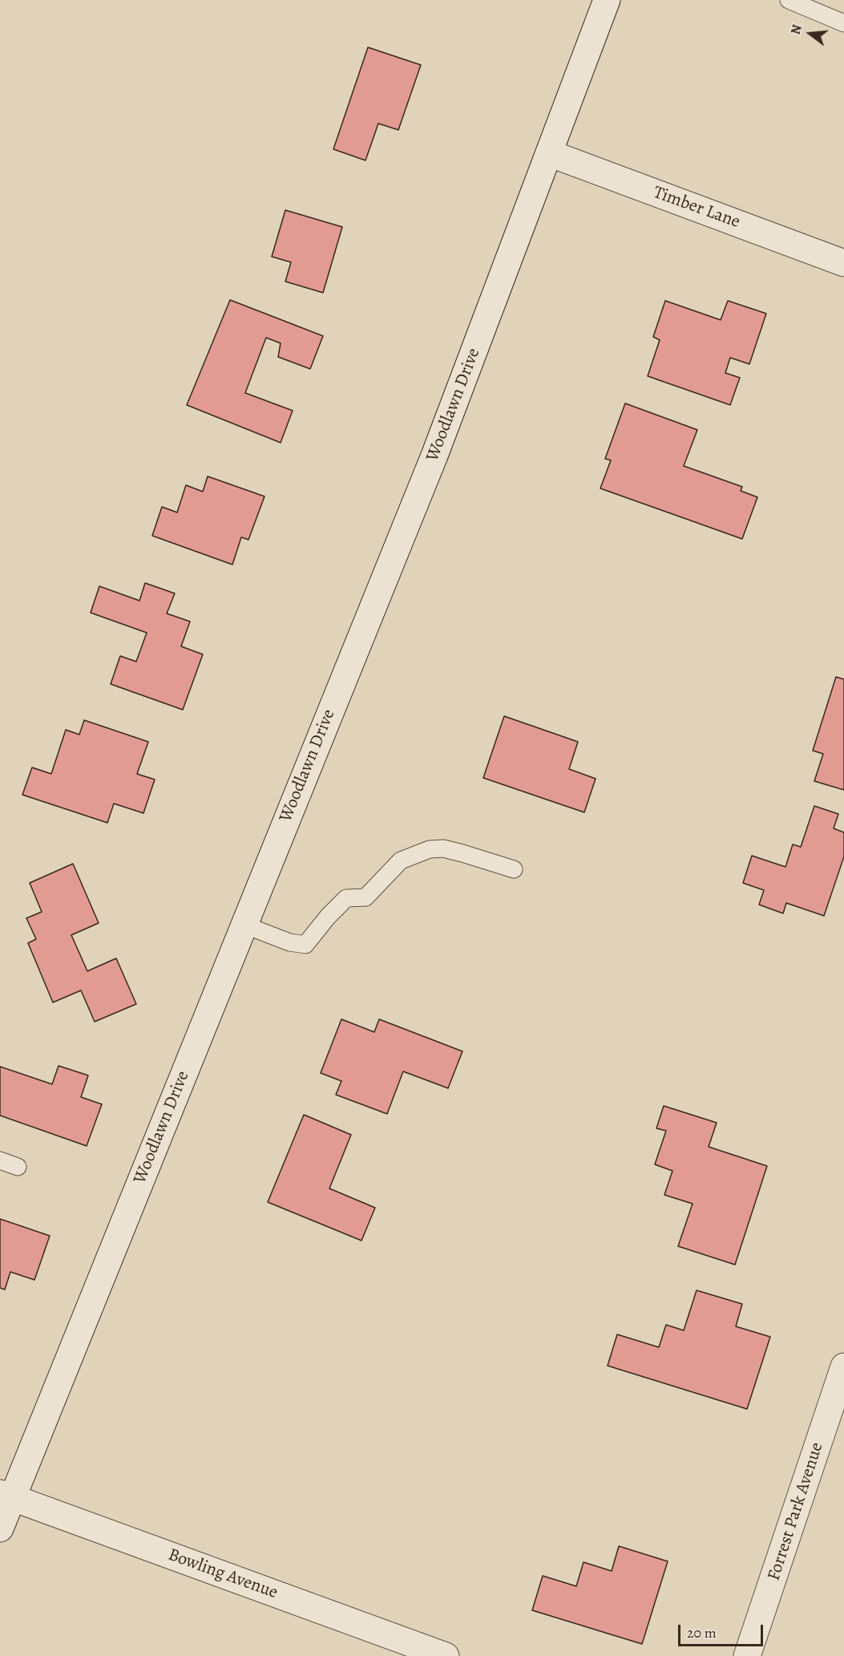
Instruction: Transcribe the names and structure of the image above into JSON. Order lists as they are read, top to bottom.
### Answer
{
  "streets": {
    "main road": [
      "Timber Lane",
      "Woodlawn Drive",
      "Forrest Park Avenue",
      "Bowling Avenue"
    ]
  },
  "crossings": [
    ["Timber Lane", "Woodlawn Drive"],
    ["Woodlawn Drive", "Bowling Avenue"]
  ],
  "scale_bar": "20 m",
  "north": "left"
}
